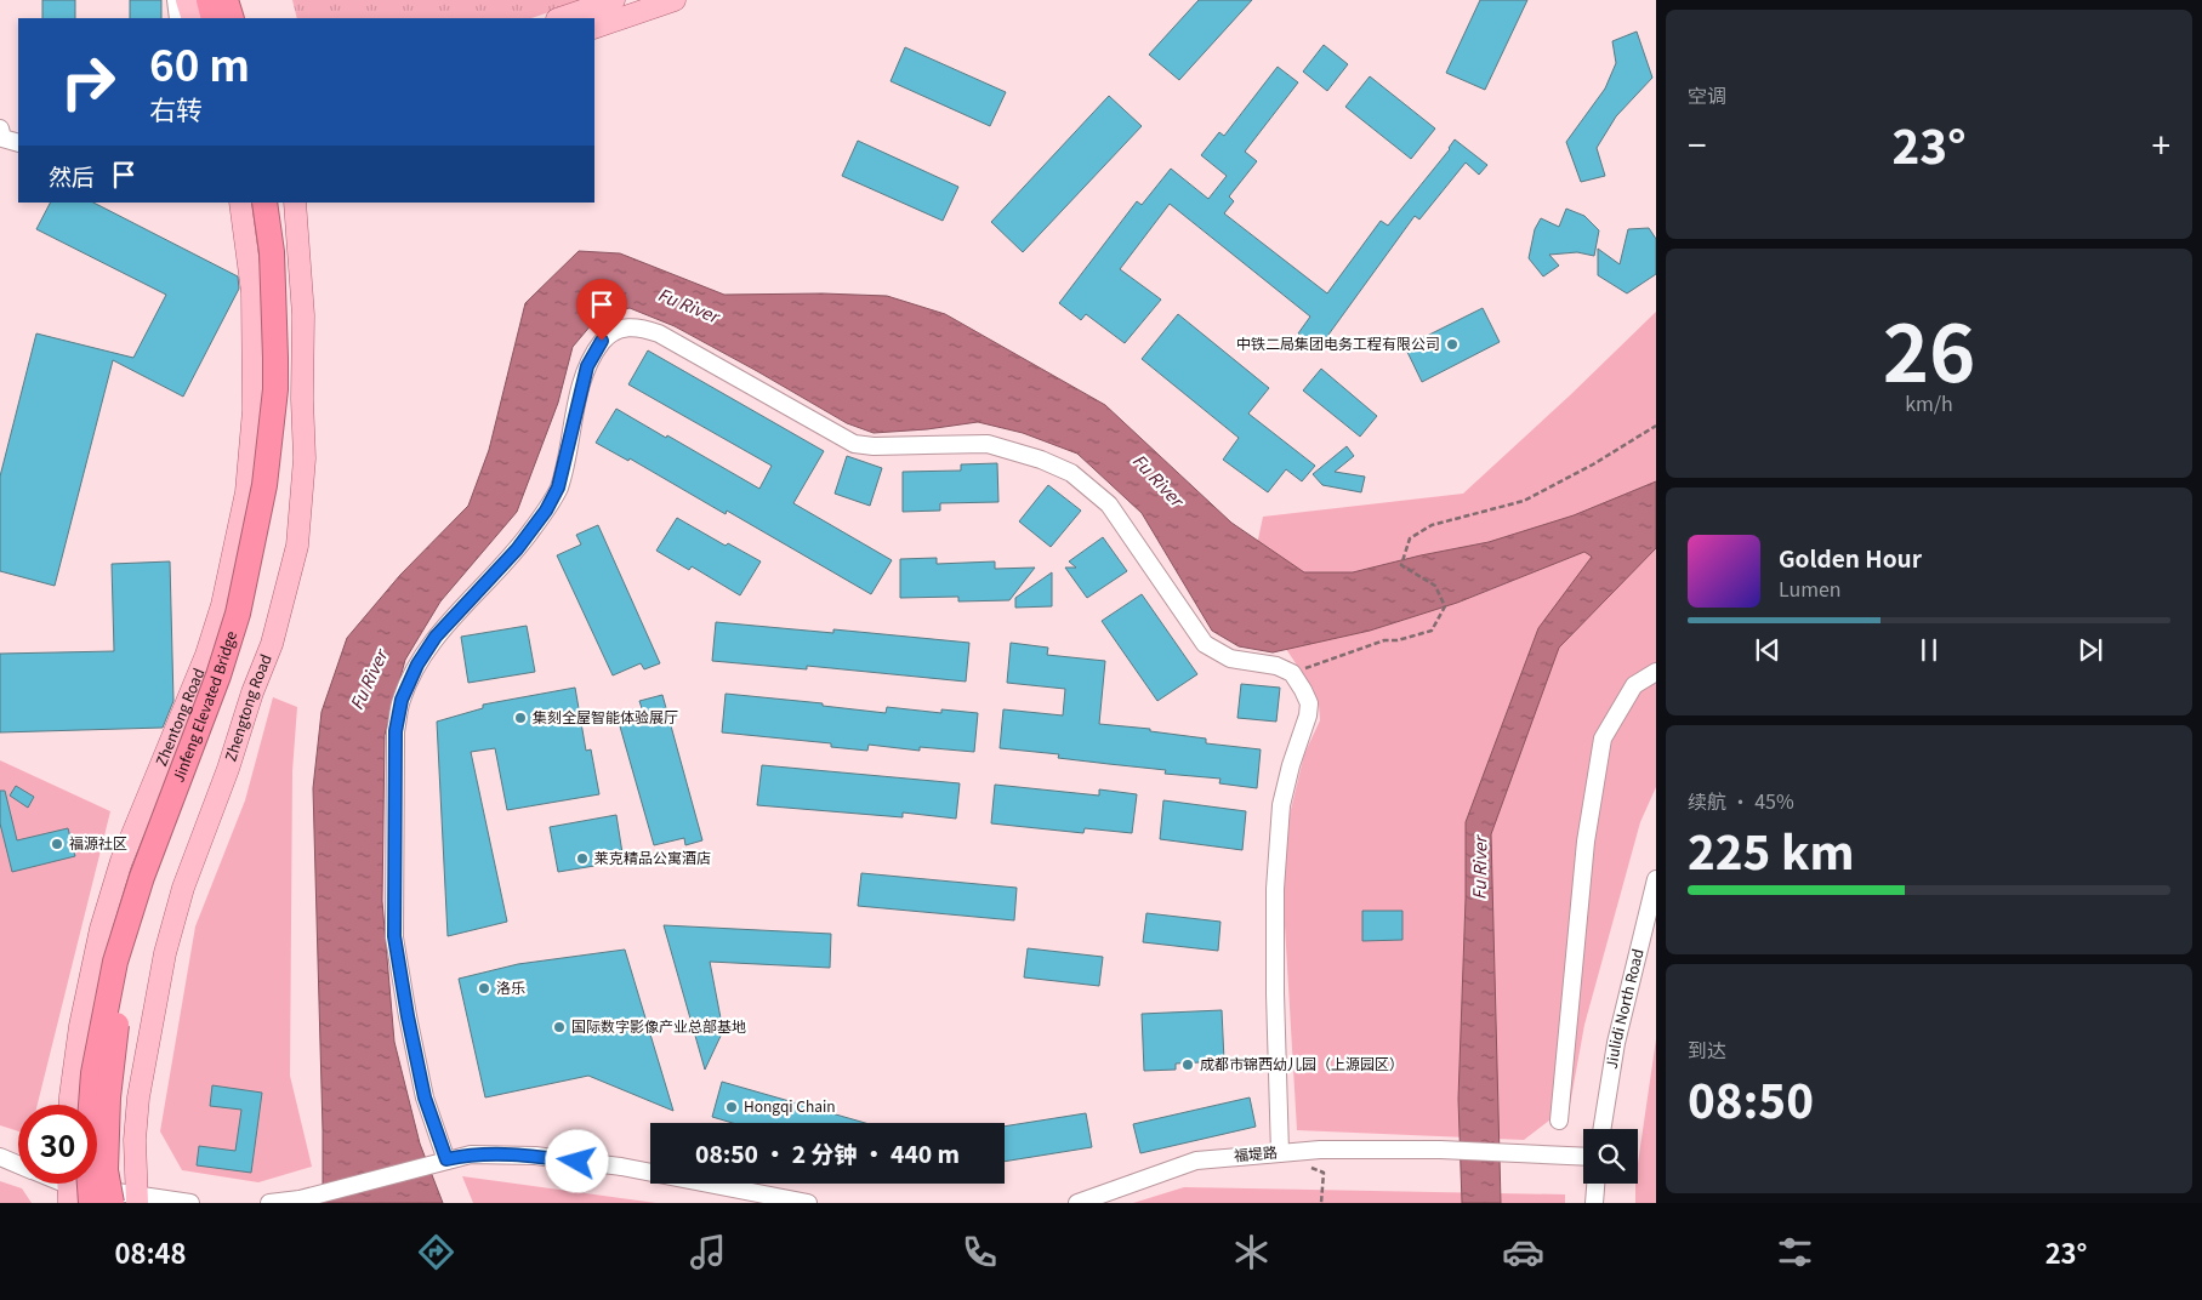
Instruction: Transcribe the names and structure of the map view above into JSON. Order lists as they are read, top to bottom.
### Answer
{
  "streets": {
    "highway": ["Jinfeng Elevated Bridge"],
    "main road": ["Zhengtong Road", "Zhentong Road"],
    "street": ["Jiulidi North Road", "福堤路"]
  },
  "water": ["Fu River"],
  "places": [
    "中铁二局集团电务工程有限公司",
    "集刻全屋智能体验展厅",
    "福源社区",
    "莱克精品公寓酒店",
    "洛乐",
    "国际数字影像产业总部基地",
    "成都市锦西幼儿园（上源园区）",
    "Hongqi Chain"
  ],
  "page": {
    "tile": [
      "空调",
      ["26", "km/h"],
      ["续航 · 45%", "225 km"],
      ["到达", "08:50"]
    ],
    "turn": ["60 m", "右转"],
    "heat": ["−", "23°", "+"],
    "then": "然后",
    "song": ["Golden Hour", "Lumen"],
    "limit": "30",
    "trip": "08:50 · 2 分钟 · 440 m",
    "tabs": ["08:48", "23°"]
  }
}
